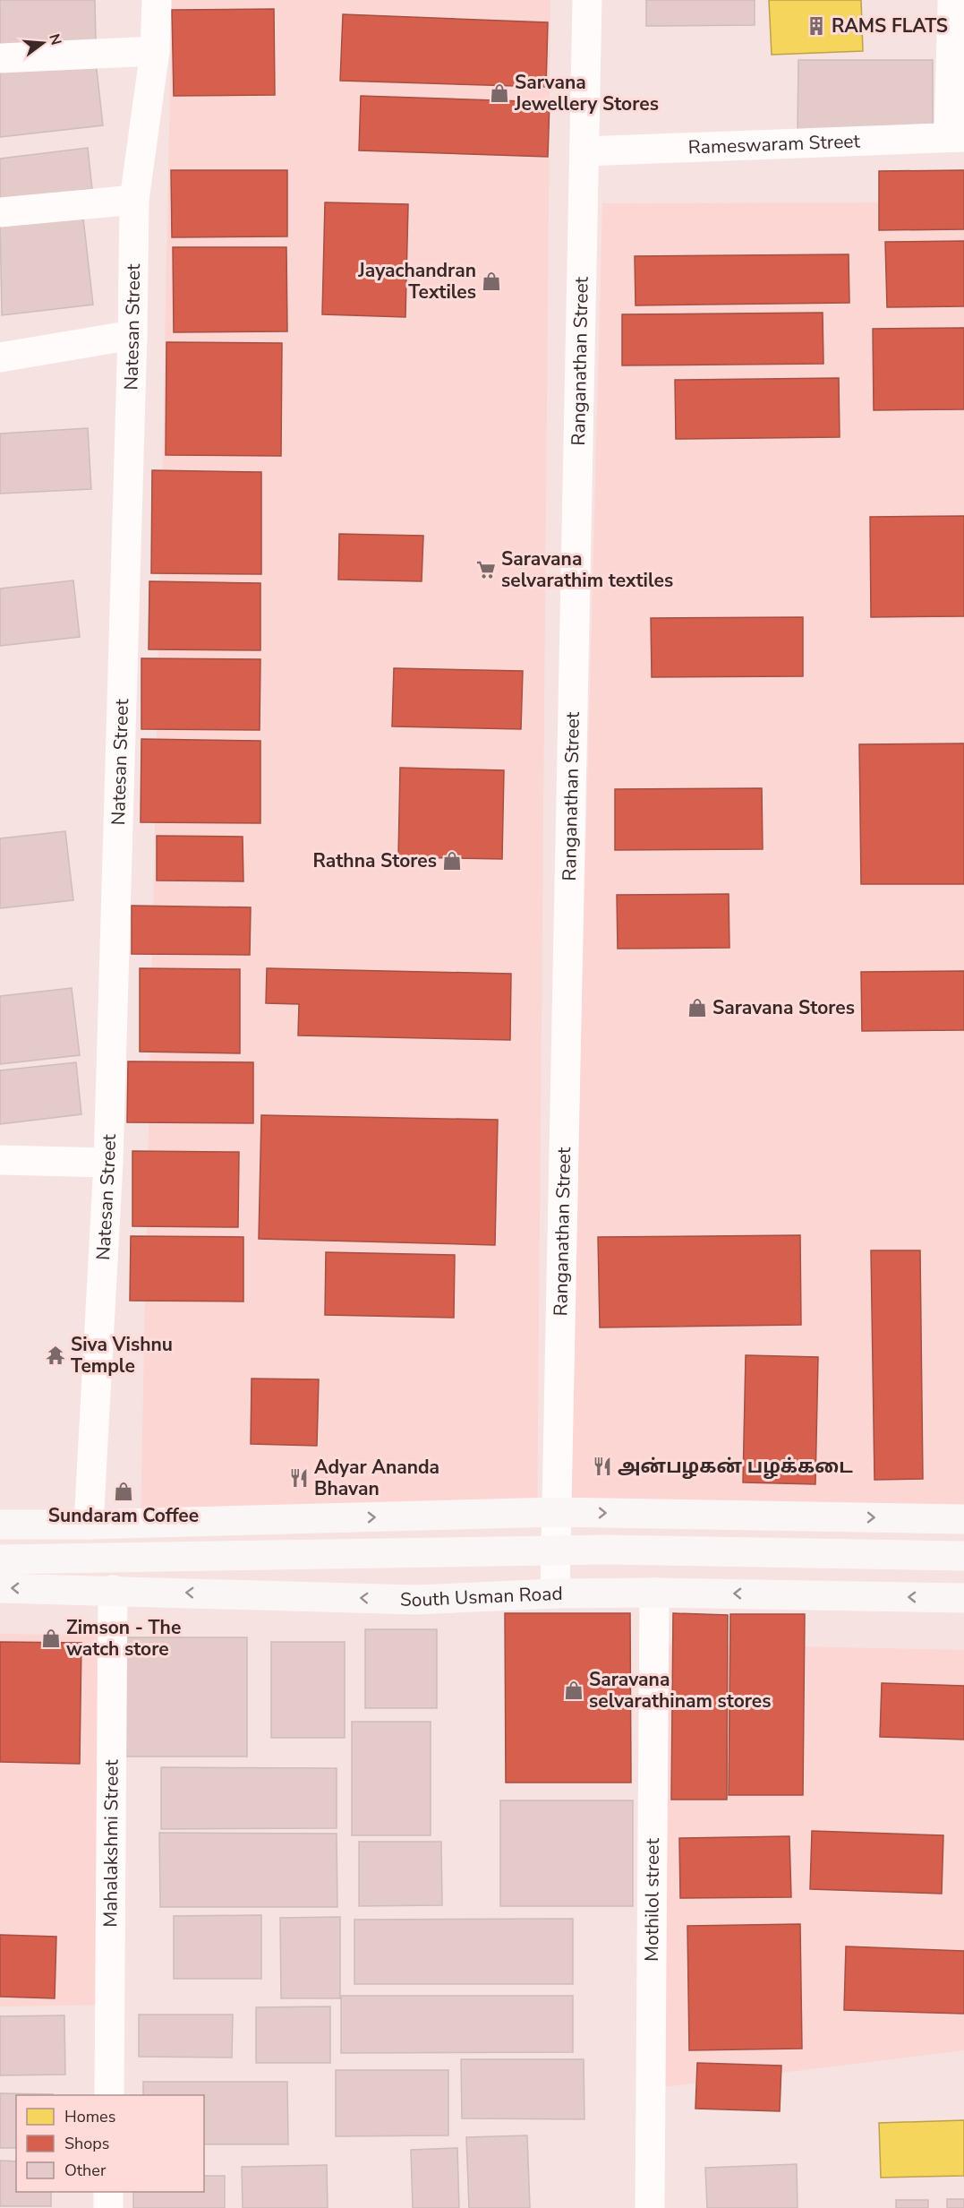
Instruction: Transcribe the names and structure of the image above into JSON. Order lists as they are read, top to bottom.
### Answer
{
  "streets": {
    "street": [
      "Rameswaram Street",
      "Natesan Street",
      "Ranganathan Street",
      "South Usman Road",
      "Mahalakshmi Street",
      "Mothilol street"
    ]
  },
  "crossings": [
    ["Rameswaram Street", "Ranganathan Street"],
    ["Ranganathan Street", "South Usman Road"],
    ["South Usman Road", "Mahalakshmi Street"],
    ["South Usman Road", "Mothilol street"]
  ],
  "places": {
    "building": ["RAMS FLATS"],
    "shop": [
      "Sarvana Jewellery Stores",
      "Jayachandran Textiles",
      "Rathna Stores",
      "Saravana Stores",
      "Sundaram Coffee",
      "Zimson - The watch store",
      "Saravana selvarathinam stores"
    ],
    "supermarket": ["Saravana selvarathim textiles"],
    "temple": ["Siva Vishnu Temple"],
    "restaurant": ["அன்பழகன் பழக்கடை", "Adyar Ananda Bhavan"]
  },
  "legend": ["Homes", "Shops", "Other"],
  "north": "right"
}
